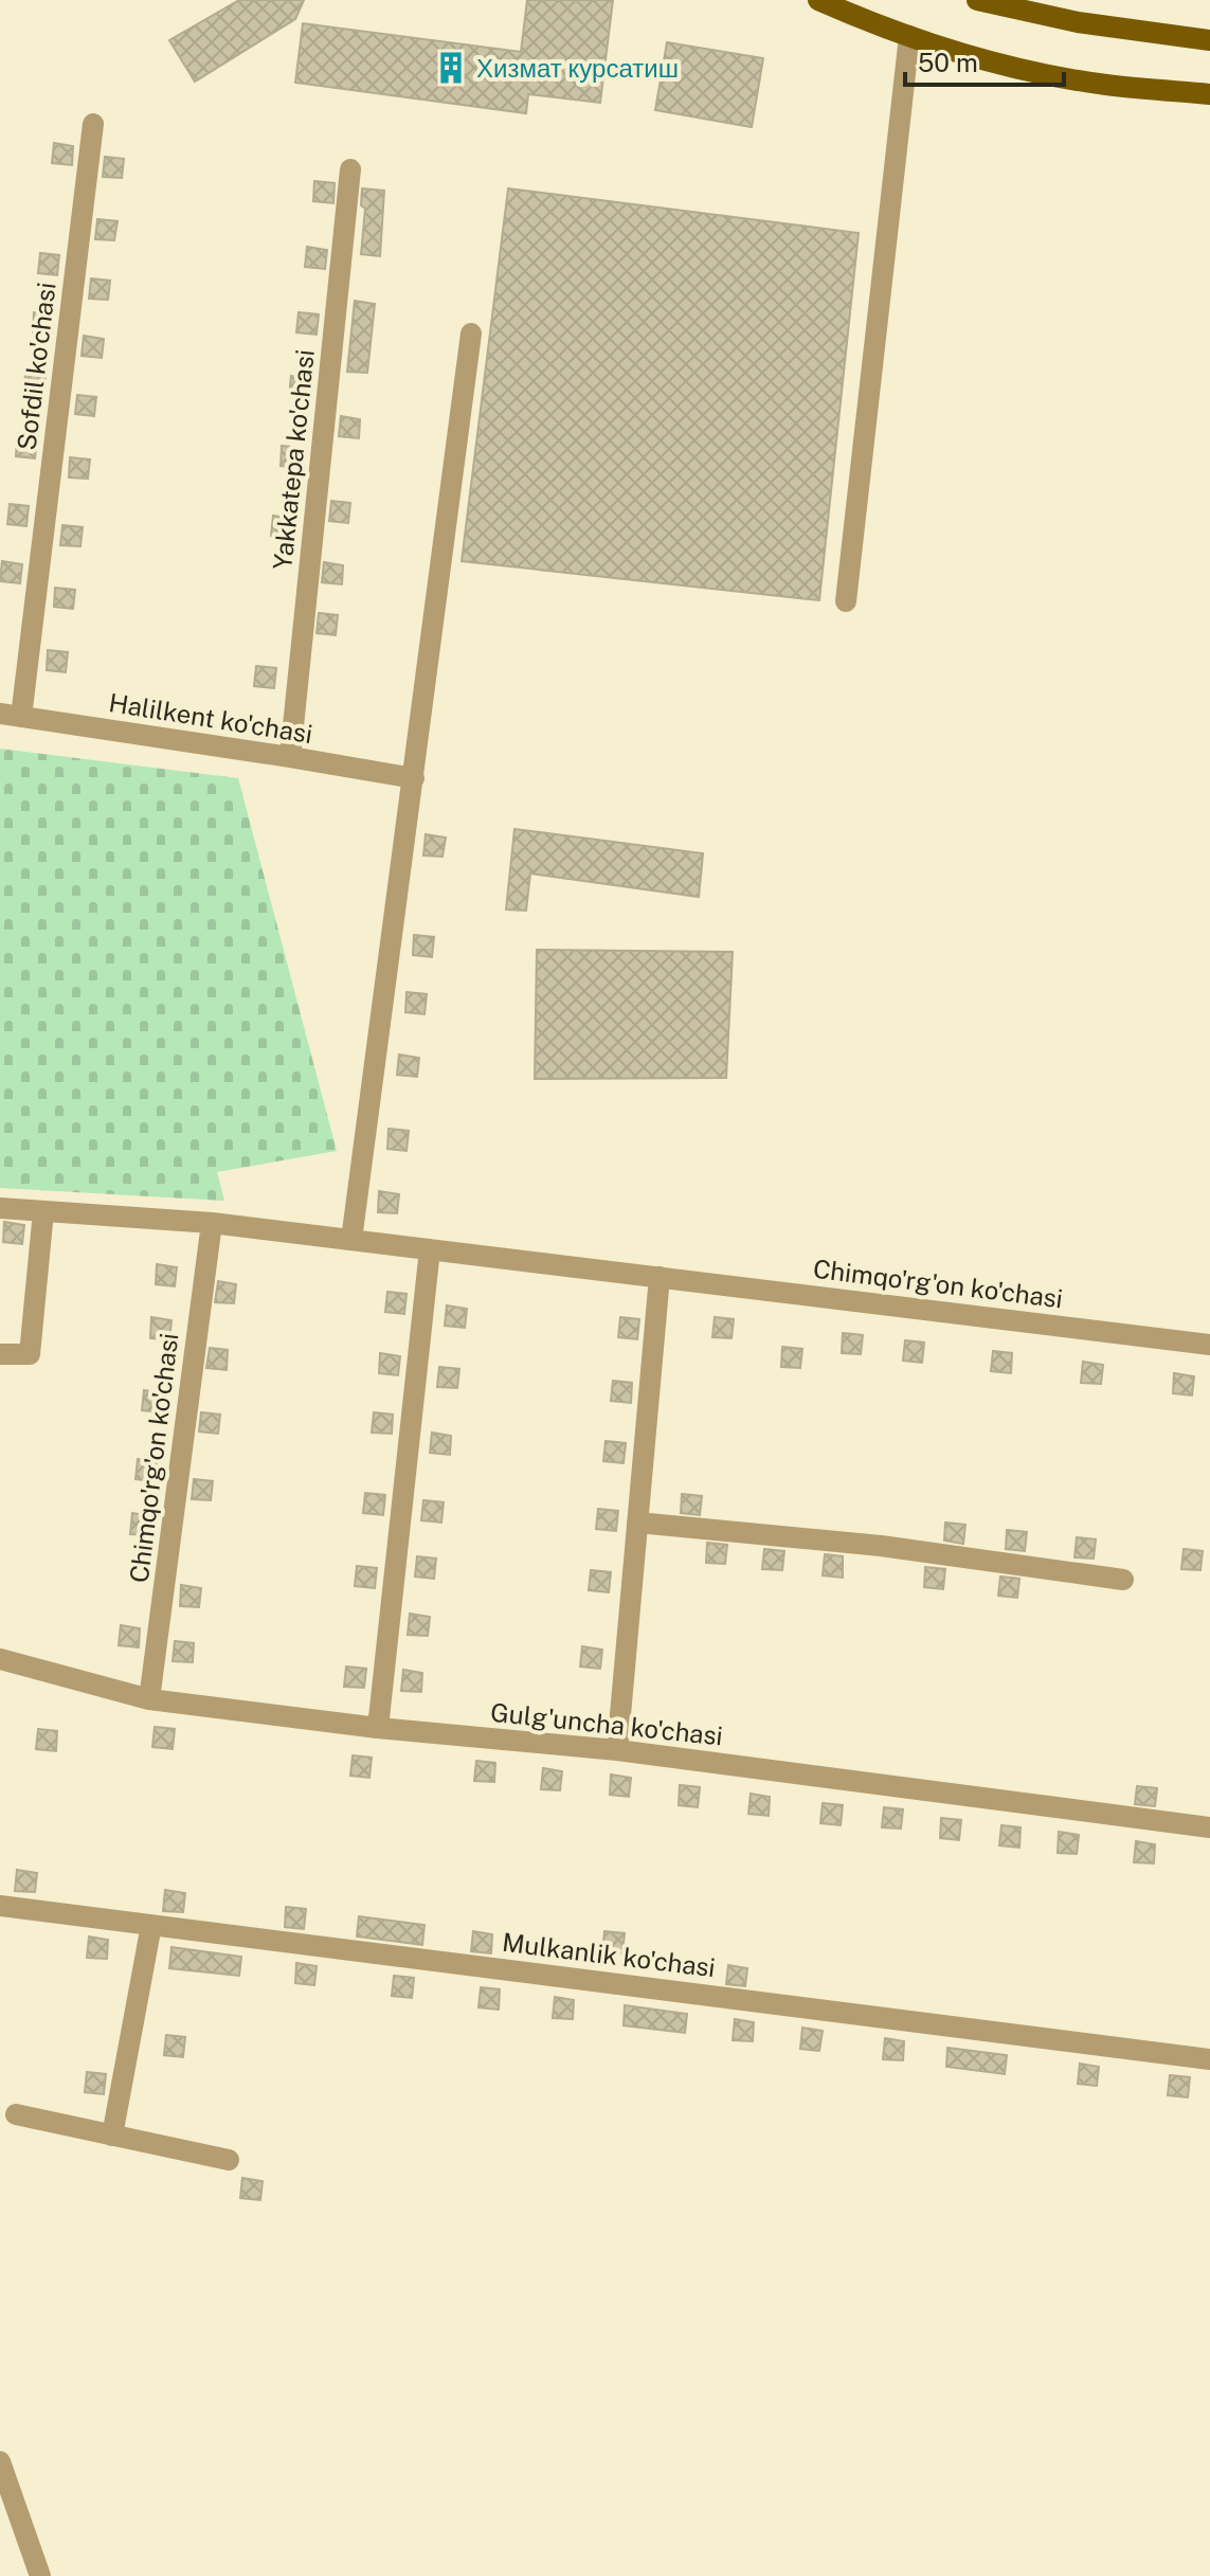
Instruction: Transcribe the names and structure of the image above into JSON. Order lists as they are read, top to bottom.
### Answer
{
  "streets": {
    "street": [
      "Sofdil ko'chasi",
      "Yakkatepa ko'chasi",
      "Halilkent ko'chasi",
      "Chimqo'rg'on ko'chasi",
      "Gulg'uncha ko'chasi",
      "Mulkanlik ko'chasi"
    ]
  },
  "crossings": [
    ["Sofdil ko'chasi", "Halilkent ko'chasi"],
    ["Yakkatepa ko'chasi", "Halilkent ko'chasi"],
    ["Chimqo'rg'on ko'chasi", "Gulg'uncha ko'chasi"]
  ],
  "places": {
    "building": ["Хизмат курсатиш"]
  },
  "scale_bar": "50 m"
}
